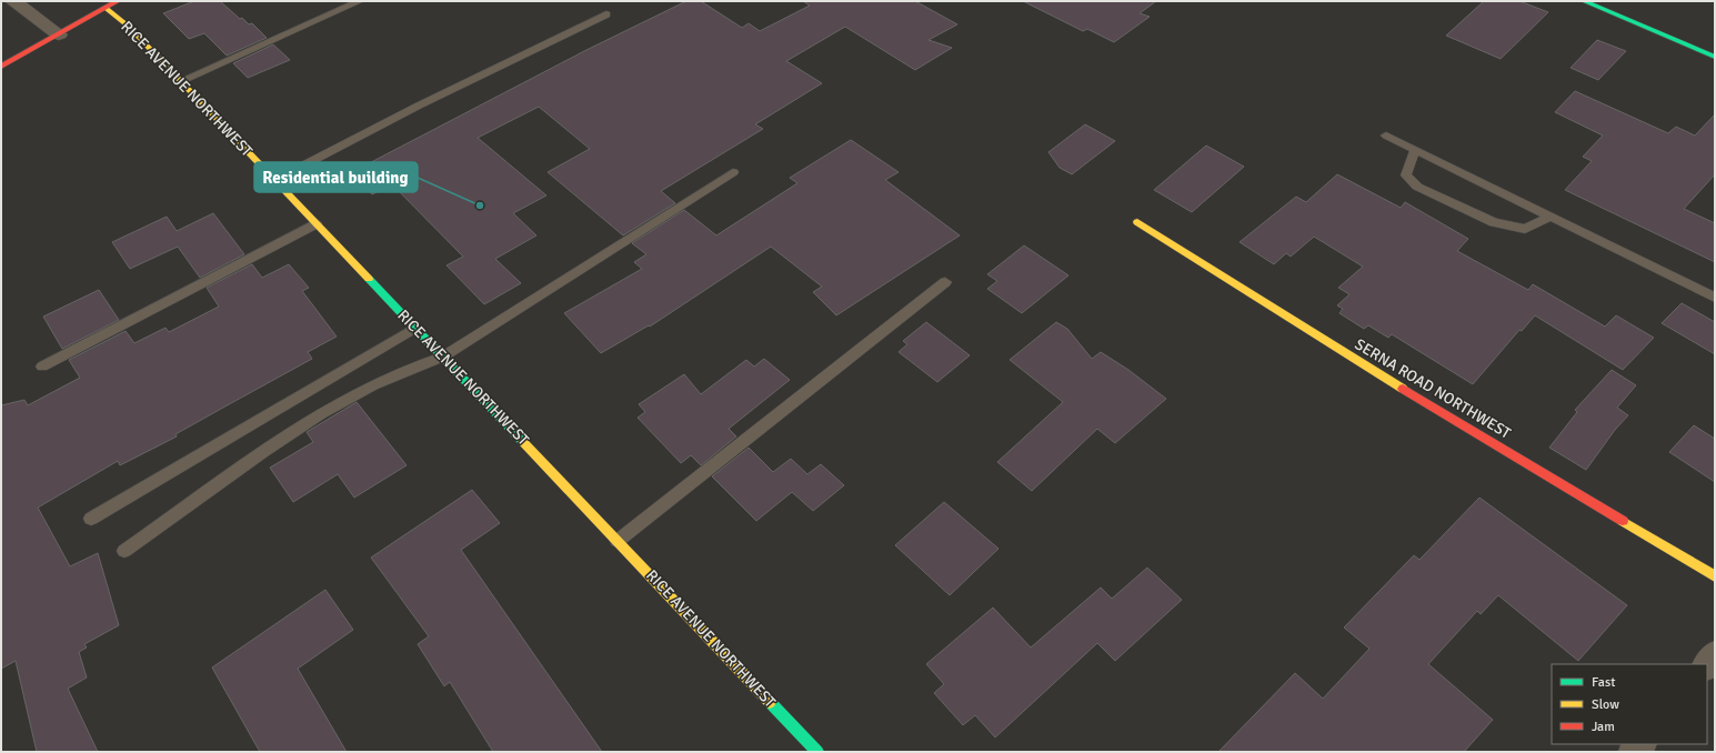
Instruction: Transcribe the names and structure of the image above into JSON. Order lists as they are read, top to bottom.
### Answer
{
  "streets": {
    "street": ["RICE AVENUE NORTHWEST", "SERNA ROAD NORTHWEST"]
  },
  "places": ["Residential building"],
  "legend": ["Fast", "Slow", "Jam"]
}
